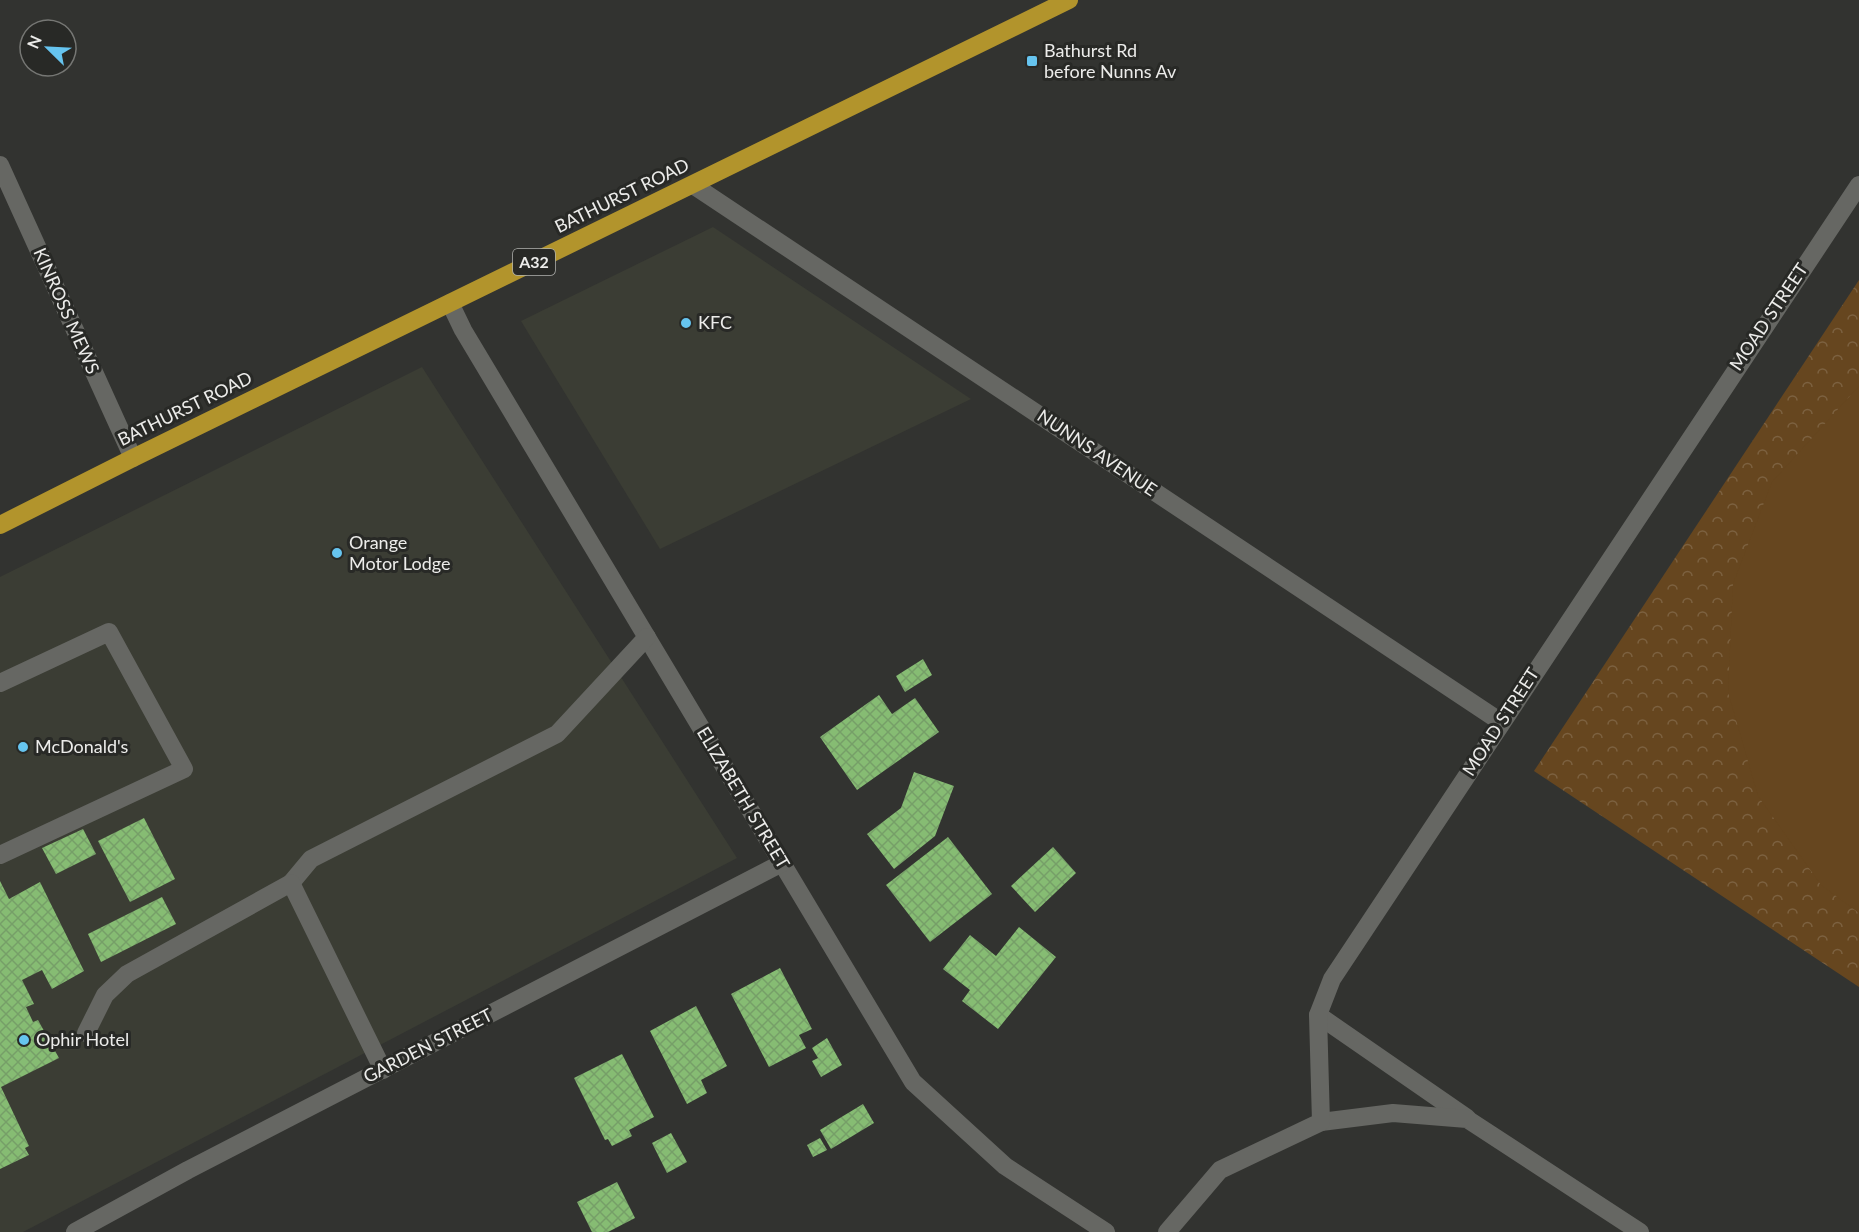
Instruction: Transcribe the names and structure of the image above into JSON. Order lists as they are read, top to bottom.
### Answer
{
  "streets": {
    "highway": ["BATHURST ROAD", "A32"],
    "street": [
      "KINROSS MEWS",
      "MOAD STREET",
      "NUNNS AVENUE",
      "ELIZABETH STREET",
      "GARDEN STREET"
    ]
  },
  "crossings": [
    ["BATHURST ROAD", "KINROSS MEWS"],
    ["BATHURST ROAD", "NUNNS AVENUE"],
    ["BATHURST ROAD", "ELIZABETH STREET"],
    ["MOAD STREET", "NUNNS AVENUE"],
    ["ELIZABETH STREET", "GARDEN STREET"]
  ],
  "places": {
    "transit": ["Bathurst Rd before Nunns Av"],
    "other": [
      "KFC",
      "Orange Motor Lodge",
      "McDonald's",
      "Ophir Hotel"
    ]
  },
  "north": "top left"
}
